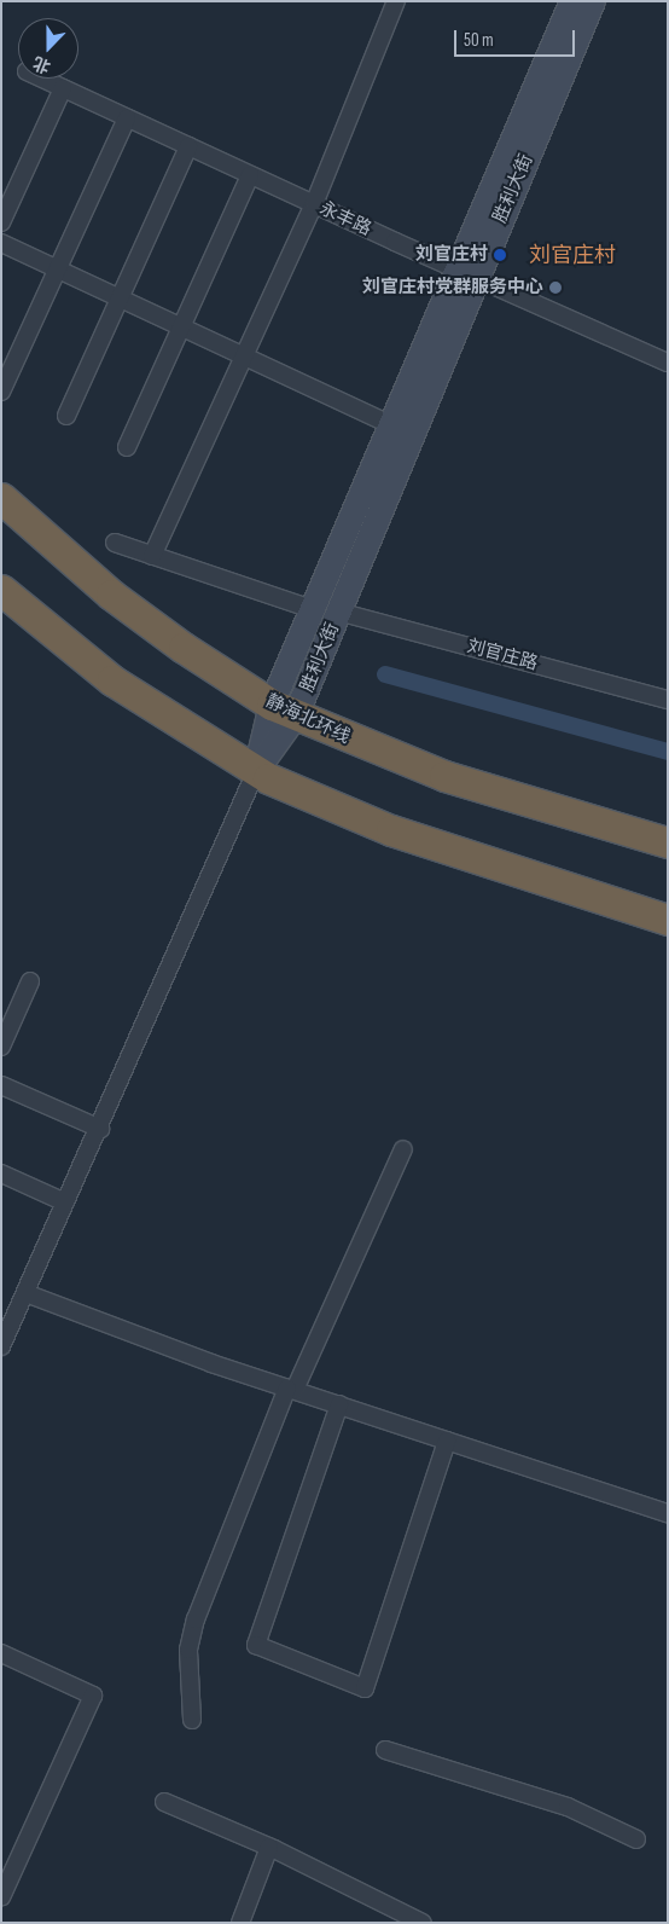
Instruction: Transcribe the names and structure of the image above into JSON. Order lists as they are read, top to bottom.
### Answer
{
  "streets": {
    "highway": ["静海北环线"],
    "main road": ["胜利大街"],
    "street": ["永丰路", "刘官庄路"]
  },
  "crossings": [
    ["胜利大街", "永丰路"],
    ["胜利大街", "刘官庄路"],
    ["胜利大街", "静海北环线"]
  ],
  "districts": ["刘官庄村"],
  "places": ["刘官庄村", "刘官庄村党群服务中心"],
  "scale_bar": "50 m",
  "north": "bottom"
}
